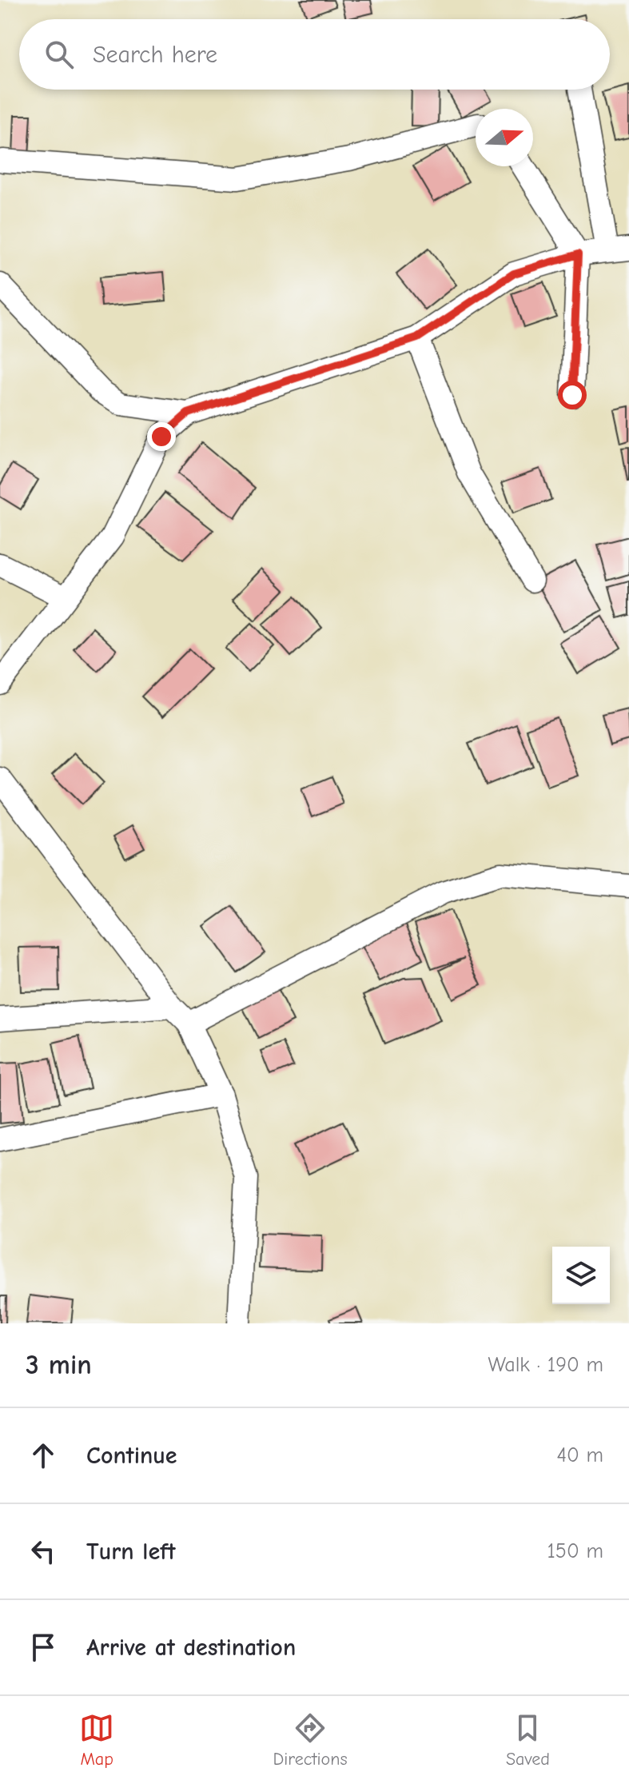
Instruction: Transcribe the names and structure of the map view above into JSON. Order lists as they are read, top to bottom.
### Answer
{
  "north": "right",
  "page": {
    "search": "Search here",
    "heading": ["3 min", "Walk · 190 m"],
    "list": [
      ["Continue", "40 m"],
      ["Turn left", "150 m"],
      "Arrive at destination"
    ],
    "nav": ["Map", "Directions", "Saved"]
  }
}
